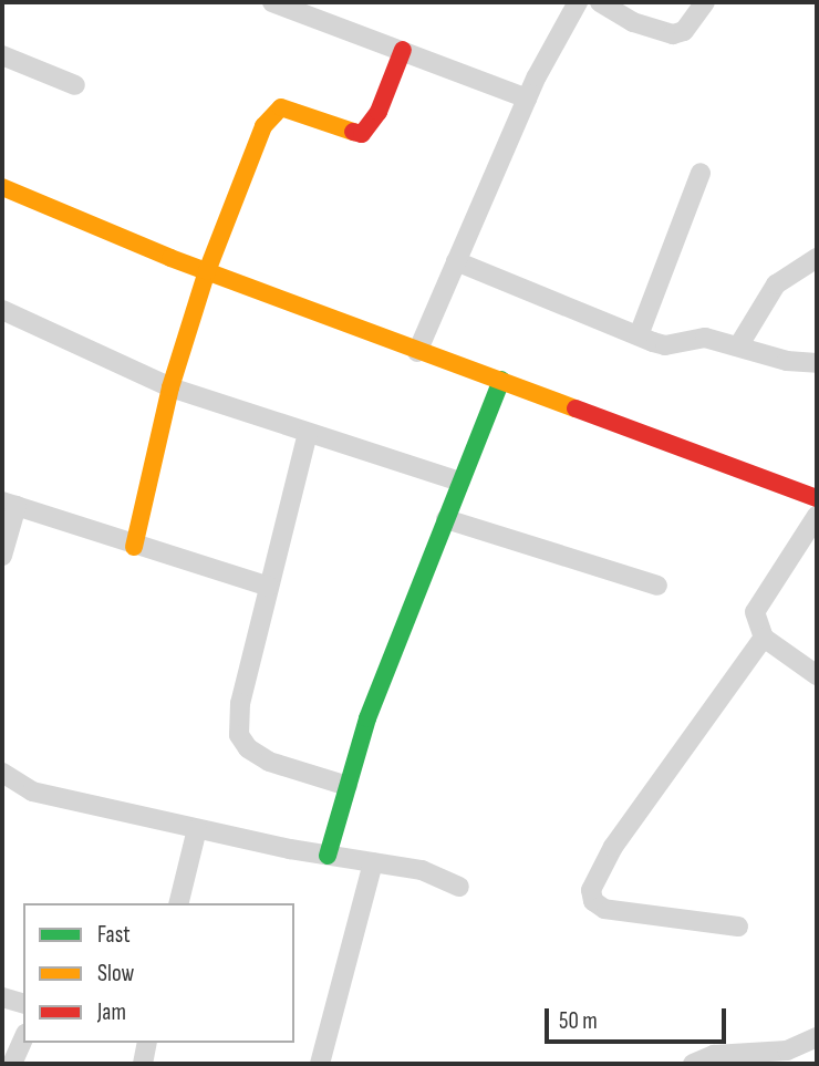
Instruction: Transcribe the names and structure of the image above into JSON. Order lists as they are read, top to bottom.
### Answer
{
  "legend": ["Fast", "Slow", "Jam"],
  "scale_bar": "50 m"
}
